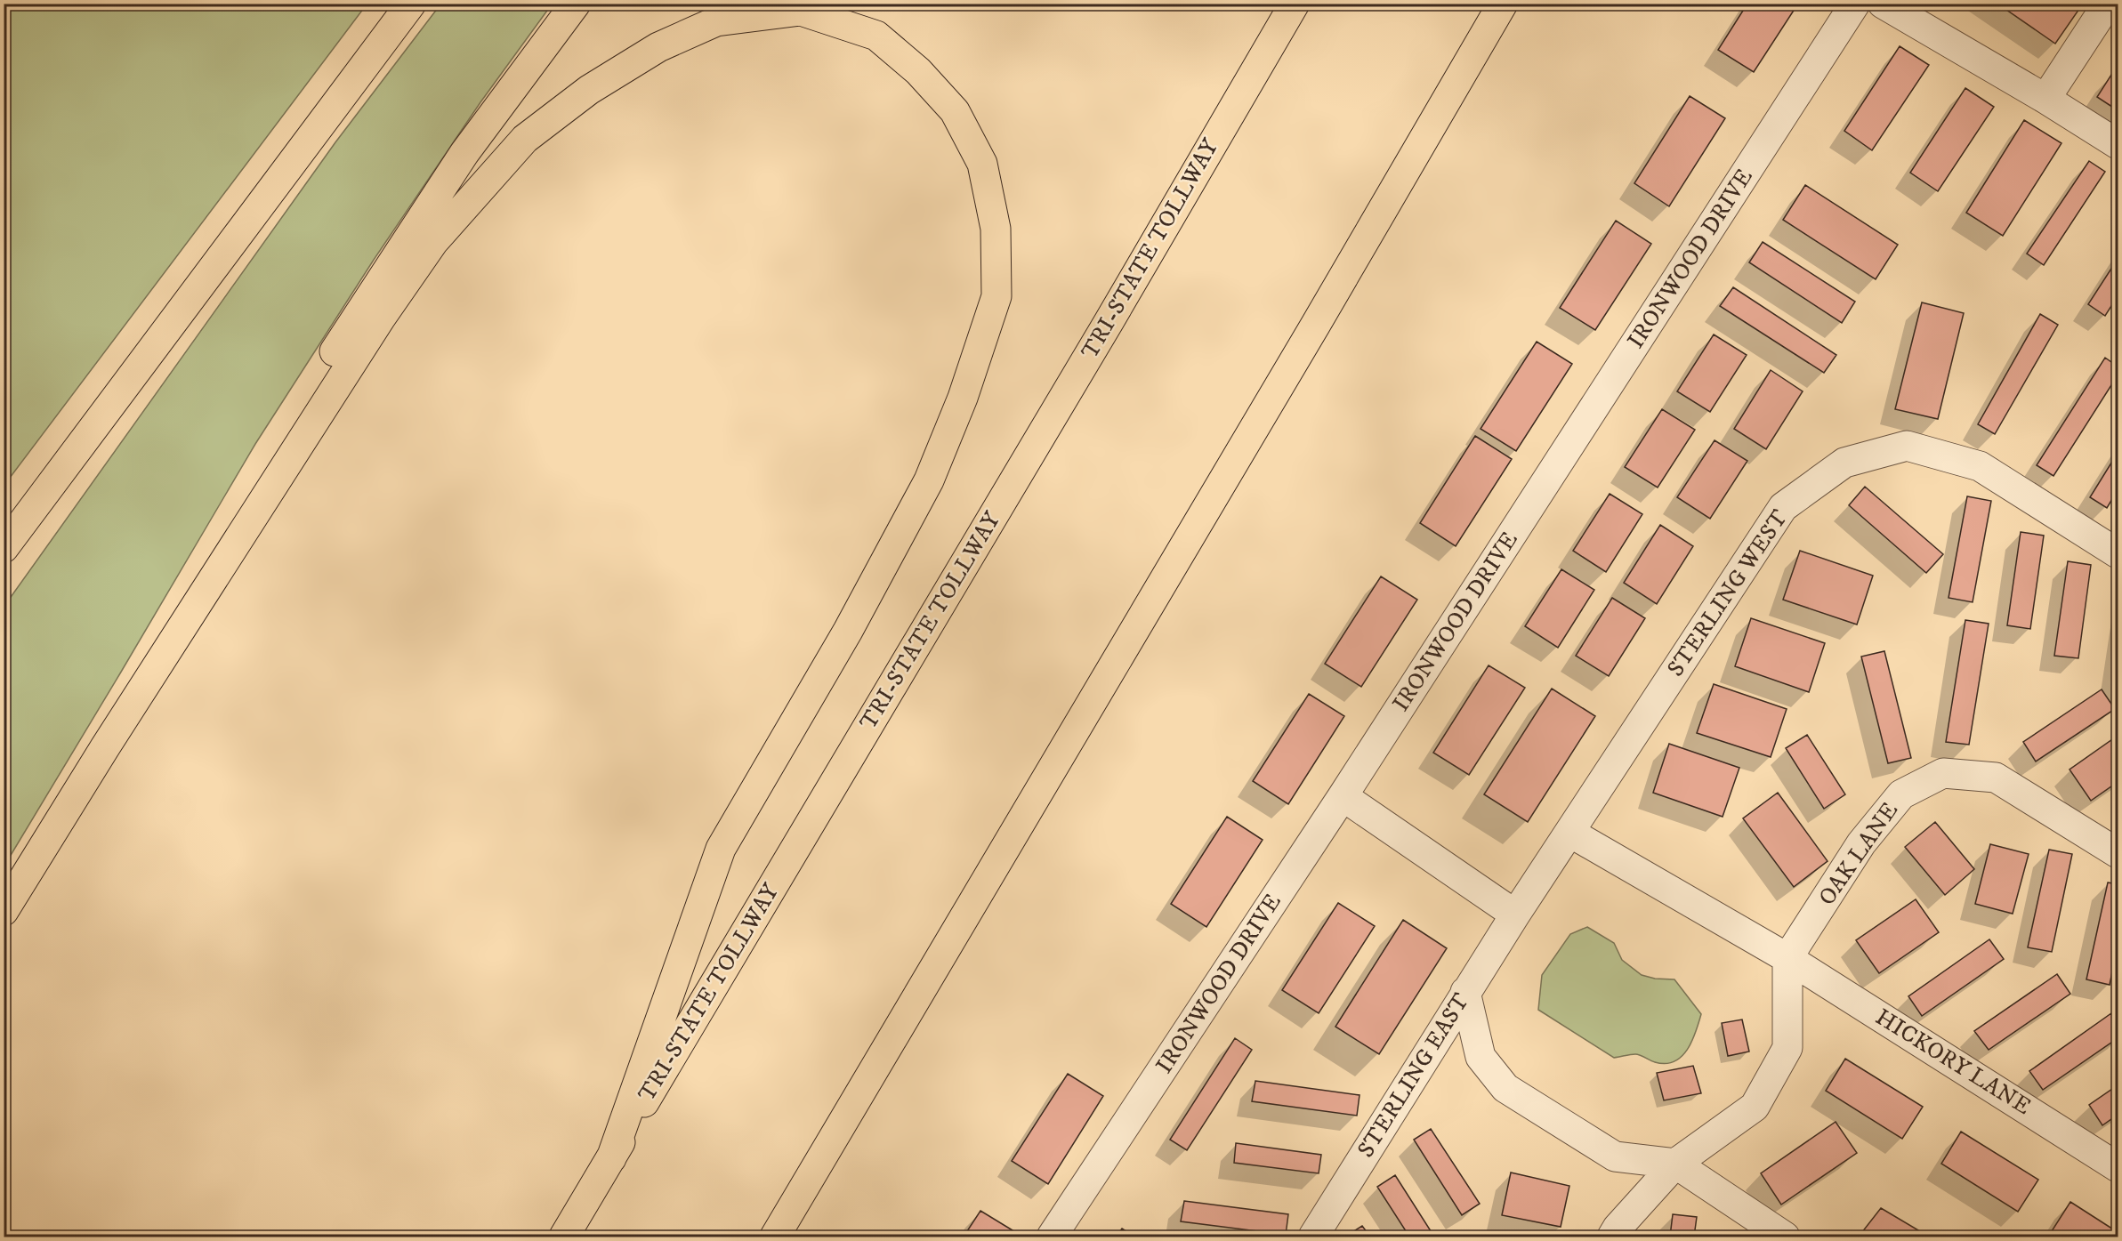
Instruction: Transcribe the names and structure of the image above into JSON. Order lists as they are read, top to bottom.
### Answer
{
  "streets": {
    "highway": ["TRI-STATE TOLLWAY"],
    "street": [
      "IRONWOOD DRIVE",
      "STERLING WEST",
      "OAK LANE",
      "HICKORY LANE",
      "STERLING EAST"
    ]
  },
  "crossings": [
    ["STERLING WEST", "HICKORY LANE"],
    ["STERLING WEST", "STERLING EAST"],
    ["OAK LANE", "HICKORY LANE"]
  ]
}
